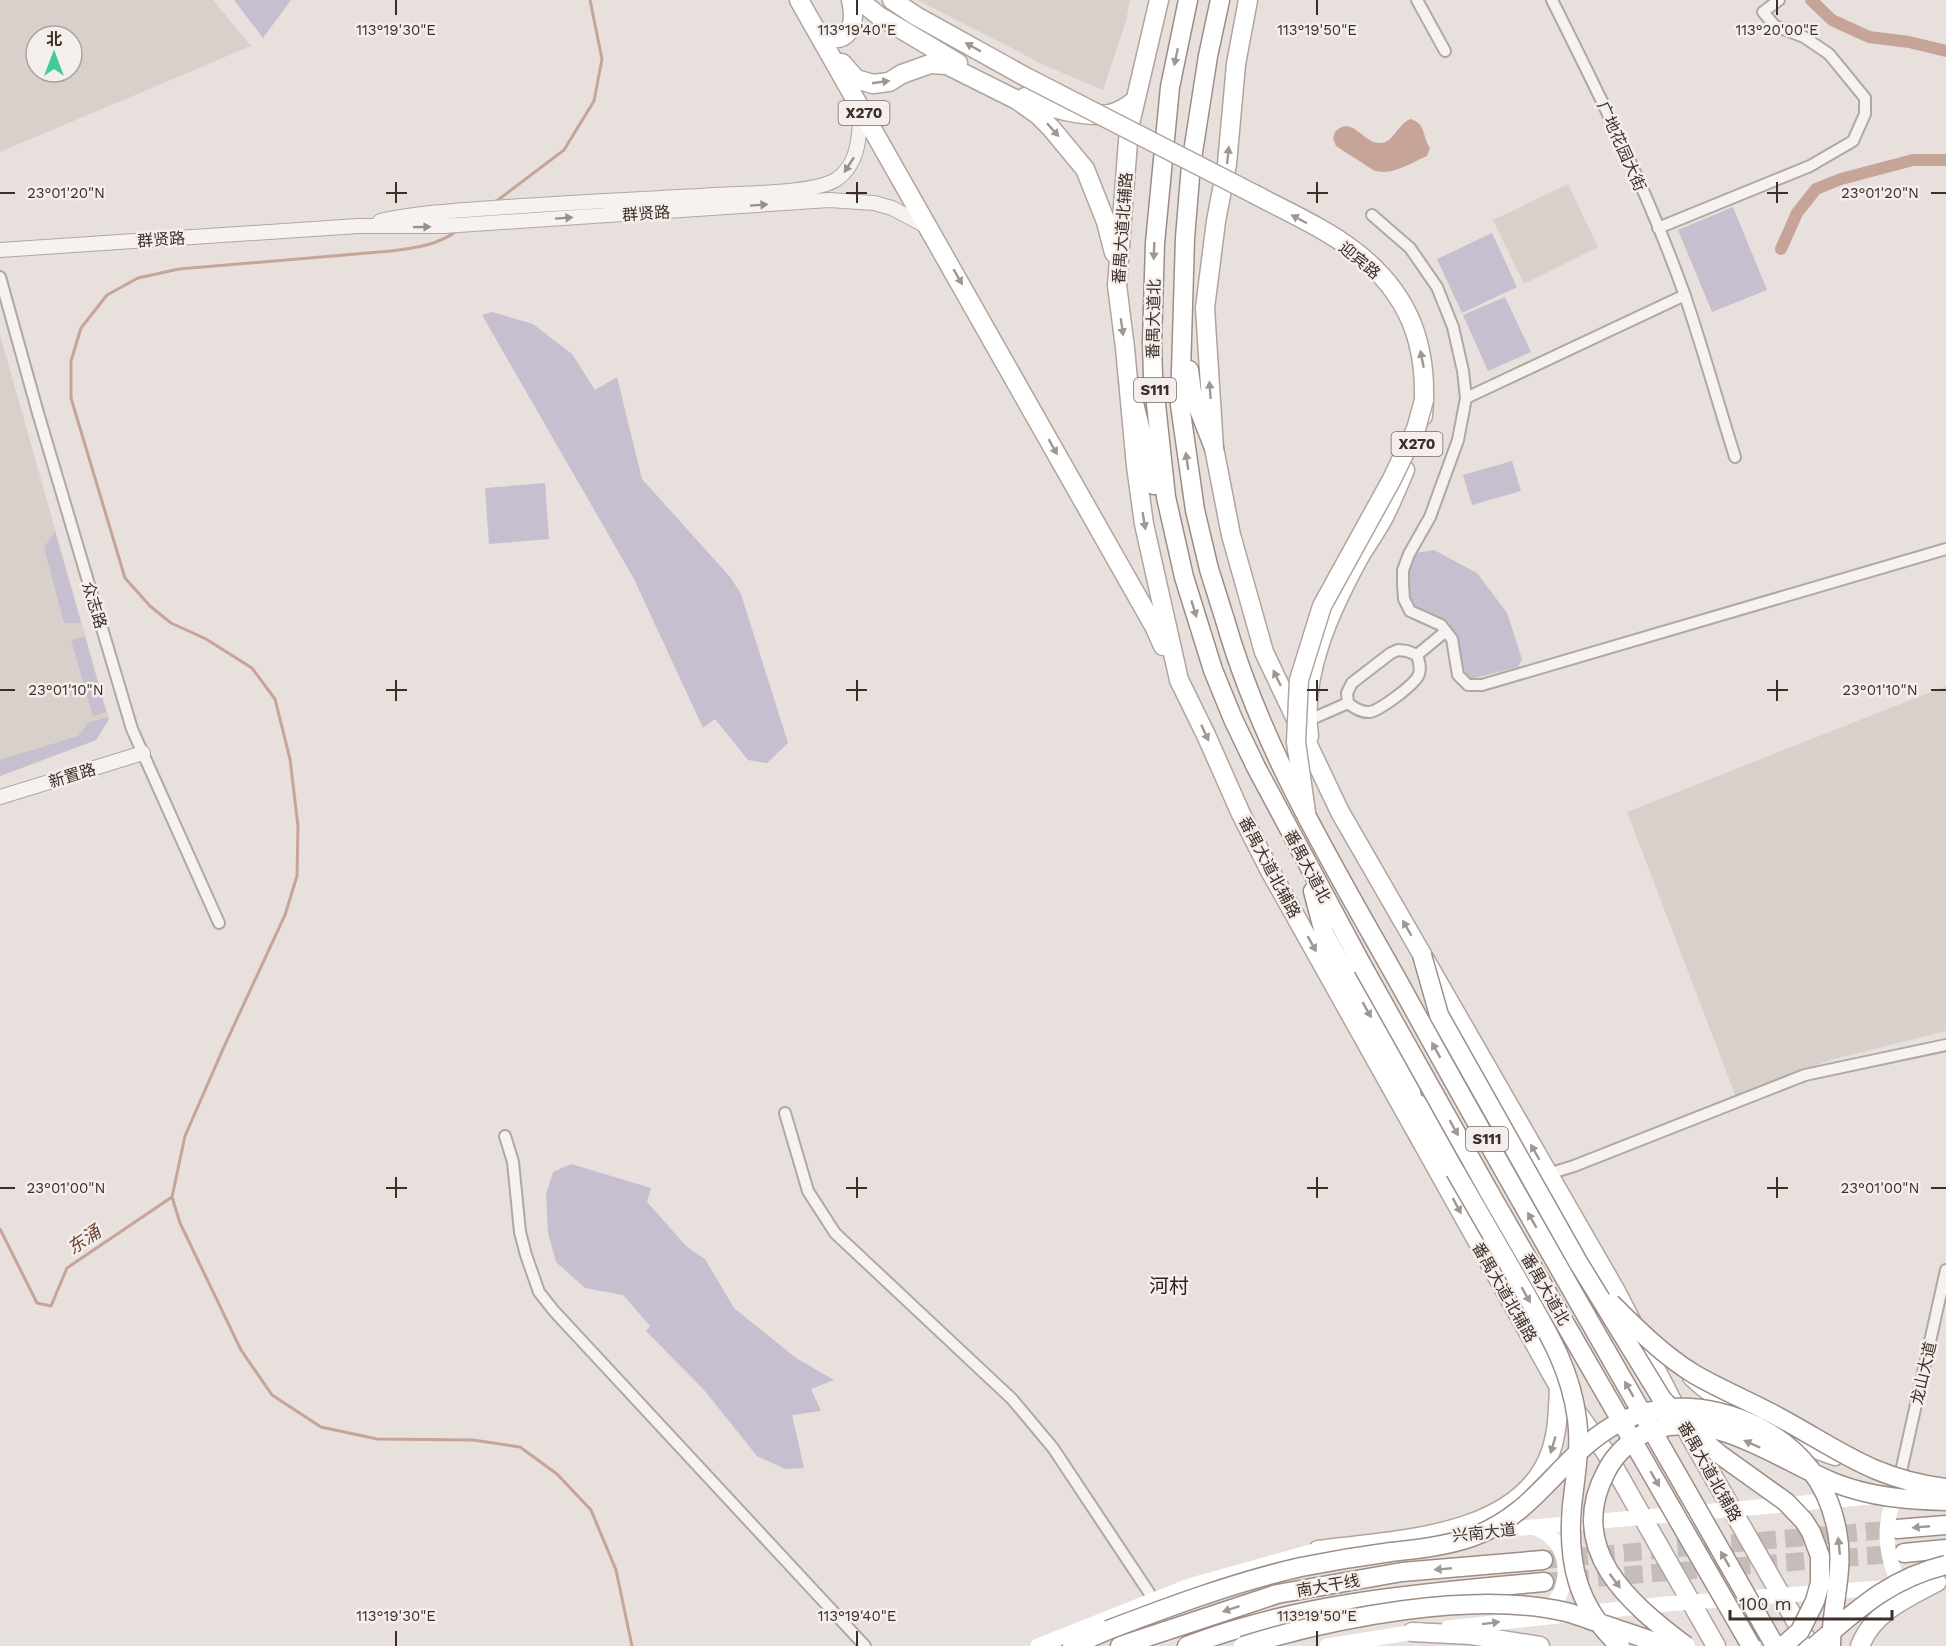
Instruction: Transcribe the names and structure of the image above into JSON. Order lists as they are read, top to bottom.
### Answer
{
  "streets": {
    "main road": [
      "X270",
      "番禺大道北辅路",
      "迎宾路",
      "番禺大道北",
      "S111",
      "番禺大道北铺路",
      "兴南大道",
      "南大干线"
    ],
    "street": [
      "广地花园大街",
      "群贤路",
      "众志路",
      "新置路",
      "龙山大道"
    ]
  },
  "crossings": [
    ["X270", "群贤路"],
    ["X270", "番禺大道北辅路"],
    ["番禺大道北辅路", "兴南大道"],
    ["众志路", "新置路"],
    ["番禺大道北铺路", "兴南大道"]
  ],
  "districts": ["河村"],
  "water": ["东涌"],
  "scale_bar": "100 m",
  "north": "top",
  "coordinates": [
    "113°19'30\"E",
    "113°19'40\"E",
    "113°19'50\"E",
    "113°20'00\"E",
    "23°01'20\"N",
    "23°01'10\"N",
    "23°01'00\"N"
  ]
}
